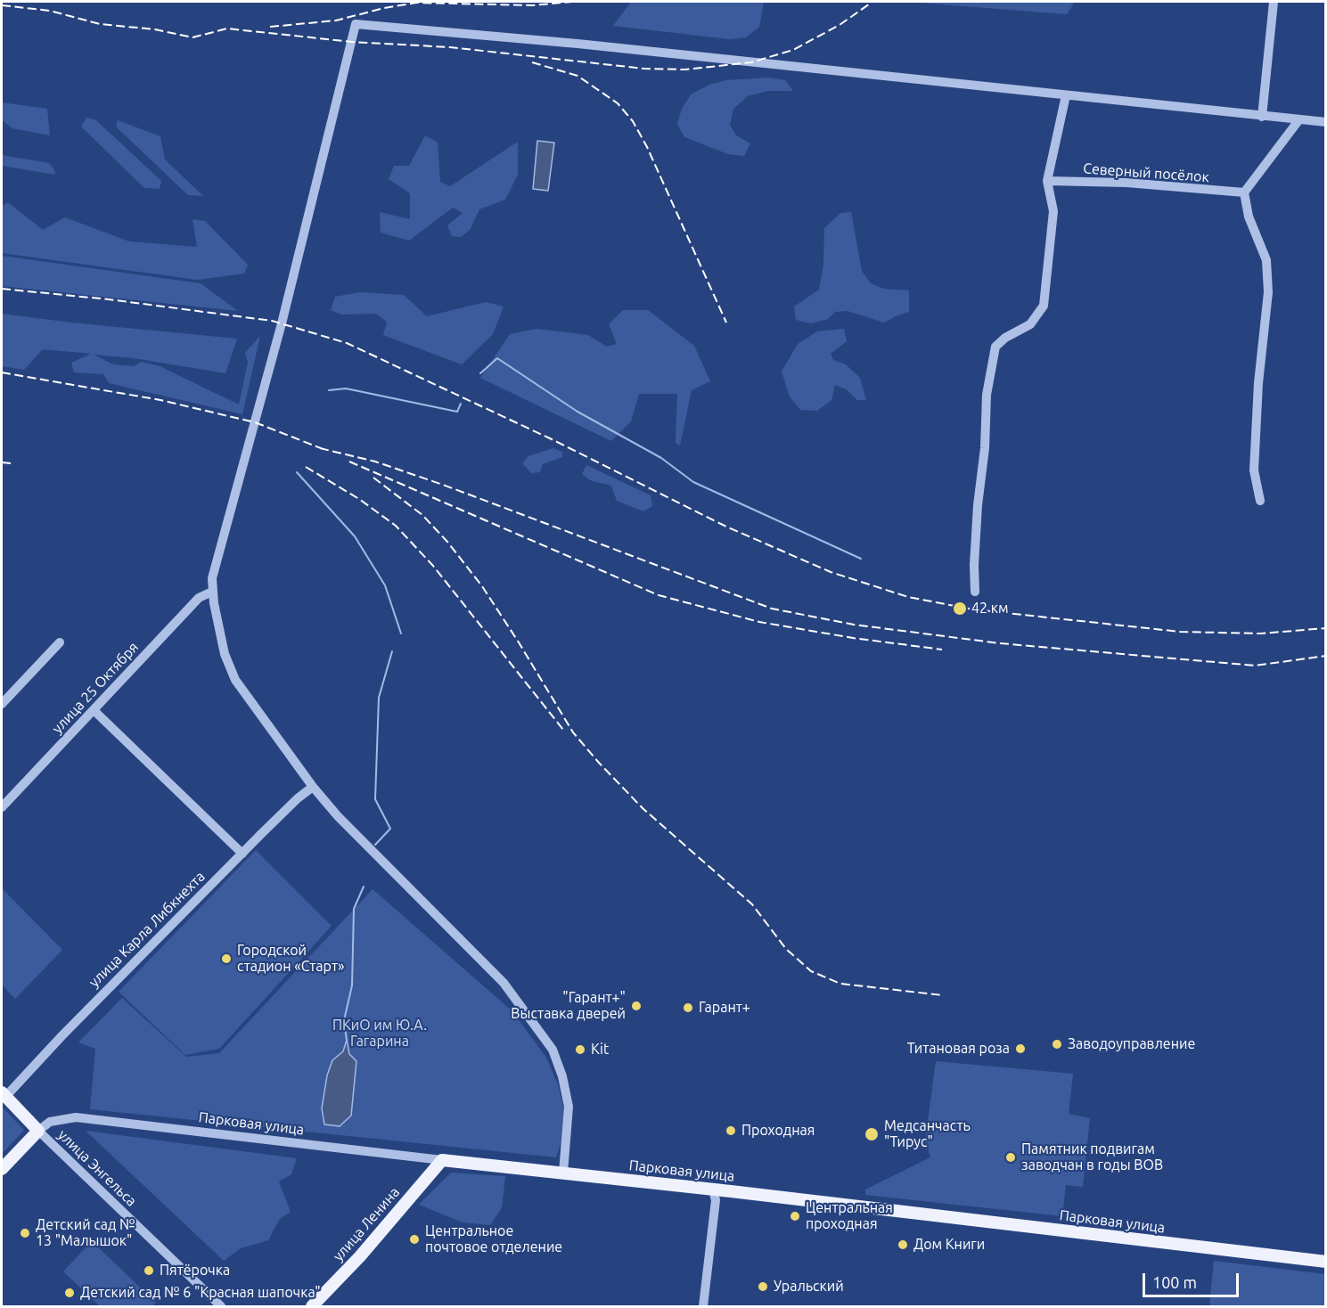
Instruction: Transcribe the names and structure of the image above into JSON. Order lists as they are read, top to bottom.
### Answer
{
  "streets": {
    "main road": ["Парковая улица", "улица Энгельса", "улица Ленина"],
    "street": ["Северный посёлок", "улица 25 Октября", "улица Карла Либкнехта"]
  },
  "crossings": [
    ["улица Карла Либкнехта", "улица Энгельса"],
    ["Парковая улица", "улица Энгельса"],
    ["Парковая улица", "улица Ленина"]
  ],
  "parks": ["ПКиО им Ю.А. Гагарина"],
  "places": [
    "42 км",
    "Городской стадион «Старт»",
    "\"Гарант+\" Выставка дверей",
    "Гарант+",
    "Заводоуправление",
    "Титановая роза",
    "Kit",
    "Проходная",
    "Медсанчасть \"Тирус\"",
    "Памятник подвигам заводчан в годы ВОВ",
    "Центральная проходная",
    "Детский сад № 13 \"Малышок\"",
    "Центральное почтовое отделение",
    "Дом Книги",
    "Пятёрочка",
    "Уральский",
    "Детский сад № 6 \"Красная шапочка\""
  ],
  "scale_bar": "100 m"
}
